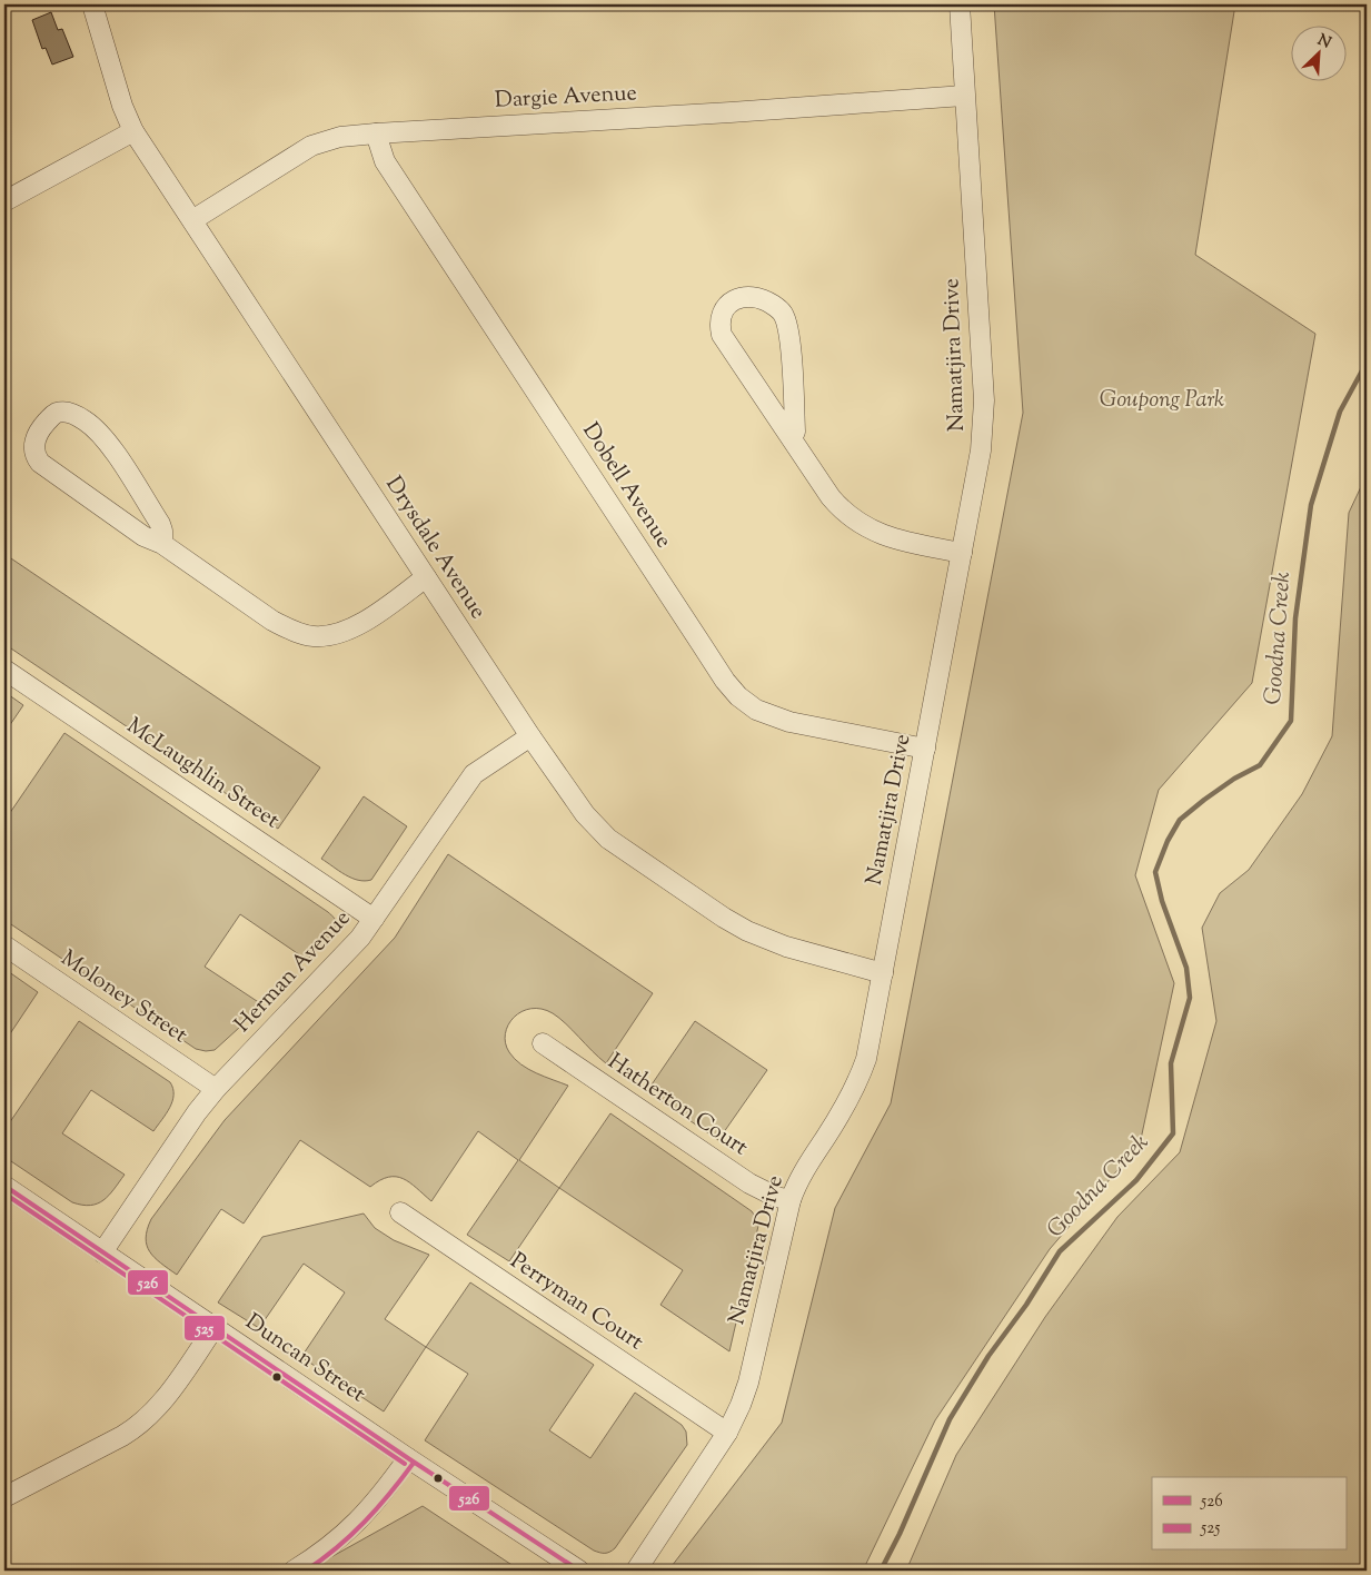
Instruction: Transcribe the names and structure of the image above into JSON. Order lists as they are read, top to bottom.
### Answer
{
  "streets": {
    "street": [
      "Dargie Avenue",
      "Namatjira Drive",
      "Dobell Avenue",
      "Drysdale Avenue",
      "McLaughlin Street",
      "Herman Avenue",
      "Moloney Street",
      "Hatherton Court",
      "Perryman Court",
      "Duncan Street"
    ]
  },
  "crossings": [
    ["Dargie Avenue", "Namatjira Drive"],
    ["Dargie Avenue", "Dobell Avenue"],
    ["Dargie Avenue", "Drysdale Avenue"],
    ["Namatjira Drive", "Dobell Avenue"],
    ["Namatjira Drive", "Drysdale Avenue"],
    ["Namatjira Drive", "Hatherton Court"],
    ["Namatjira Drive", "Perryman Court"],
    ["Drysdale Avenue", "Herman Avenue"],
    ["McLaughlin Street", "Herman Avenue"],
    ["Herman Avenue", "Moloney Street"],
    ["Herman Avenue", "Duncan Street"]
  ],
  "water": ["Goodna Creek"],
  "parks": ["Goupong Park"],
  "lines": ["transit line 526", "transit line 525"],
  "legend": ["526", "525"],
  "north": "top right"
}
